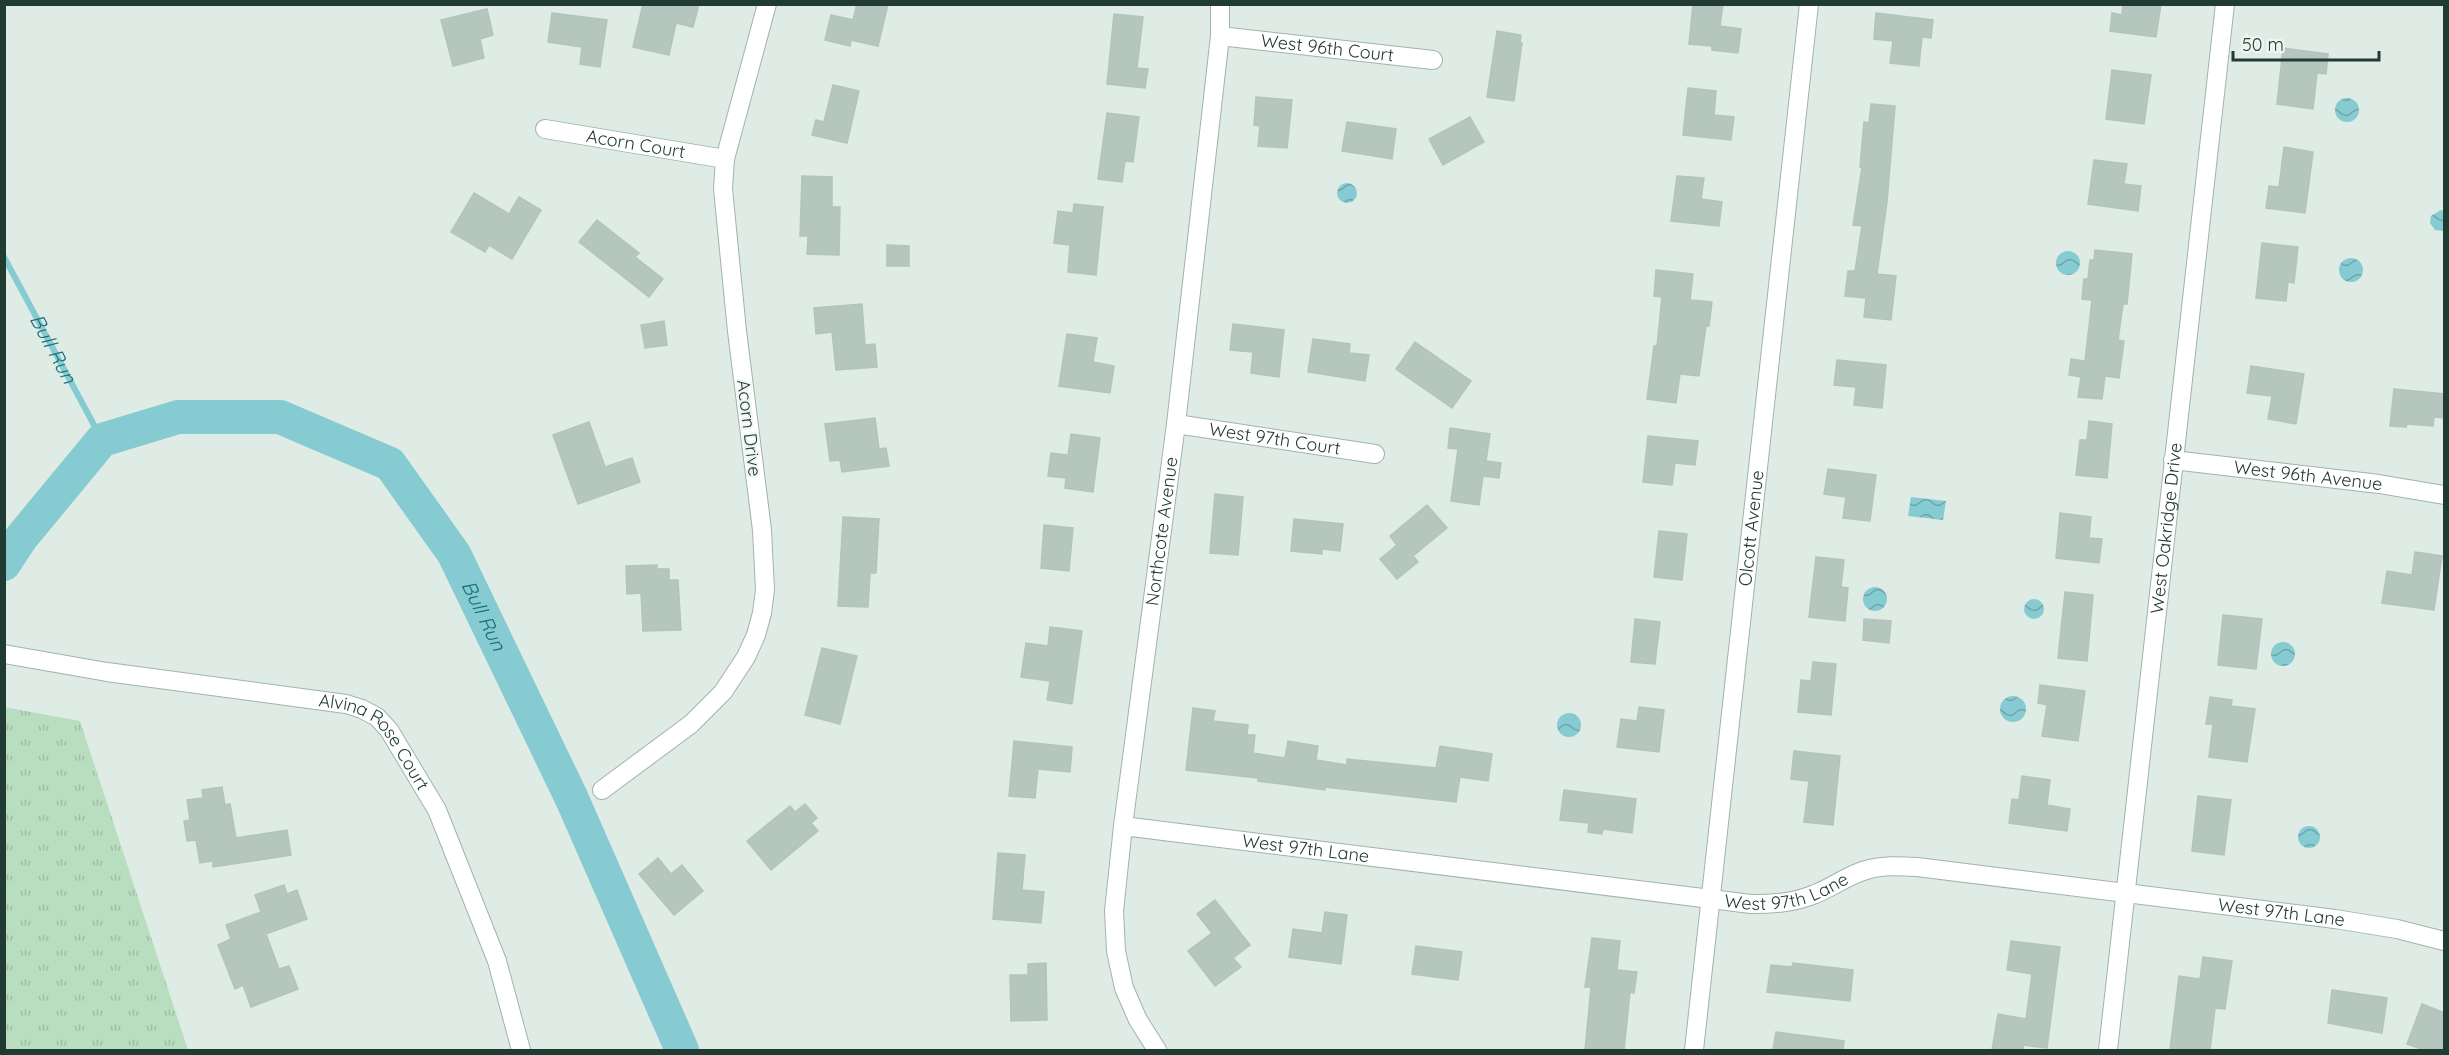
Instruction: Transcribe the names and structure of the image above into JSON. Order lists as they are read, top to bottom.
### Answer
{
  "streets": {
    "street": [
      "West 96th Court",
      "Acorn Court",
      "Acorn Drive",
      "West 97th Court",
      "West 96th Avenue",
      "West Oakridge Drive",
      "Olcott Avenue",
      "Northcote Avenue",
      "Alvina Rose Court",
      "West 97th Lane"
    ]
  },
  "crossings": [
    ["West 96th Court", "Northcote Avenue"],
    ["Acorn Court", "Acorn Drive"],
    ["West 97th Court", "Northcote Avenue"],
    ["West 96th Avenue", "West Oakridge Drive"],
    ["West Oakridge Drive", "West 97th Lane"],
    ["Olcott Avenue", "West 97th Lane"],
    ["Northcote Avenue", "West 97th Lane"]
  ],
  "water": ["Bull Run"],
  "scale_bar": "50 m"
}
